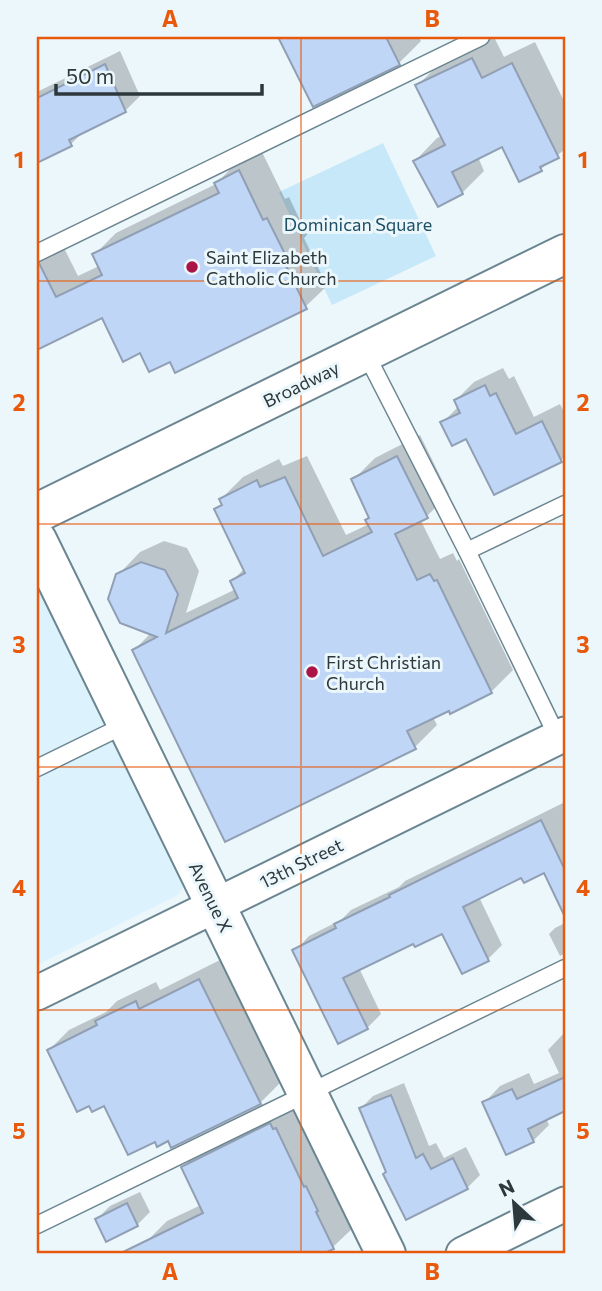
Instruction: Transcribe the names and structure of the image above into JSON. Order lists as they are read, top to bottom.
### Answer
{
  "streets": {
    "street": ["Broadway", "13th Street", "Avenue X"]
  },
  "crossings": [
    ["13th Street", "Avenue X"]
  ],
  "parks": ["Dominican Square"],
  "places": ["Saint Elizabeth Catholic Church", "First Christian Church"],
  "scale_bar": "50 m",
  "north": "top left",
  "grid": {
    "columns": ["A", "B"],
    "rows": [
      "1",
      "2",
      "3",
      "4",
      "5"
    ]
  }
}
